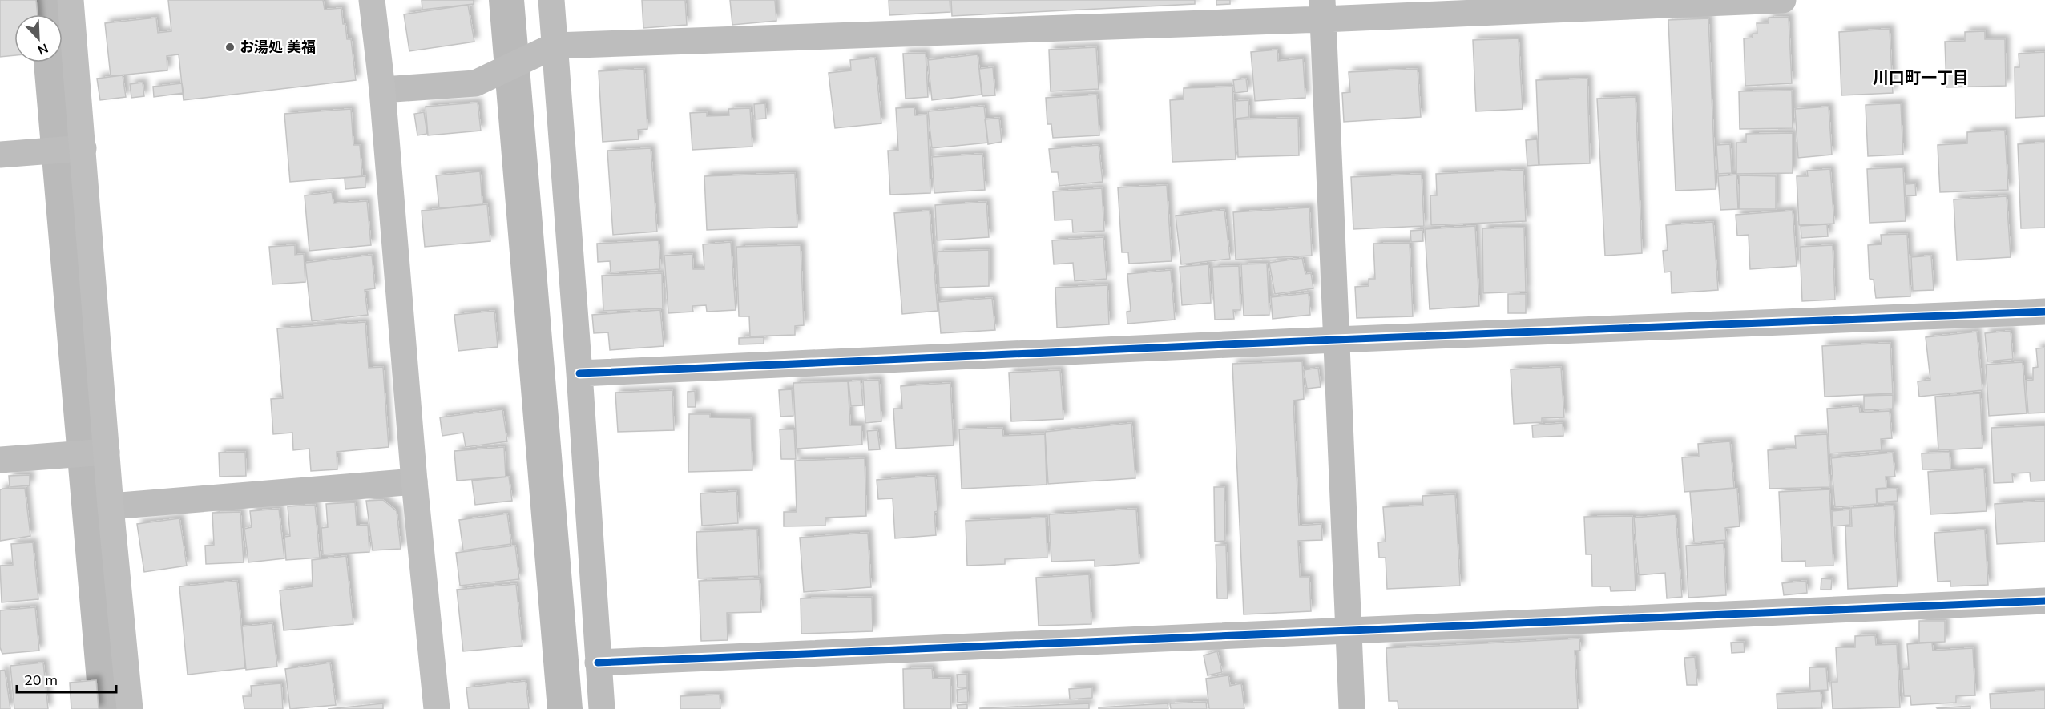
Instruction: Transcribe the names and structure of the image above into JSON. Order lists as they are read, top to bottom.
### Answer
{
  "districts": ["川口町一丁目"],
  "places": ["お湯処 美福"],
  "scale_bar": "20 m",
  "north": "bottom right"
}
